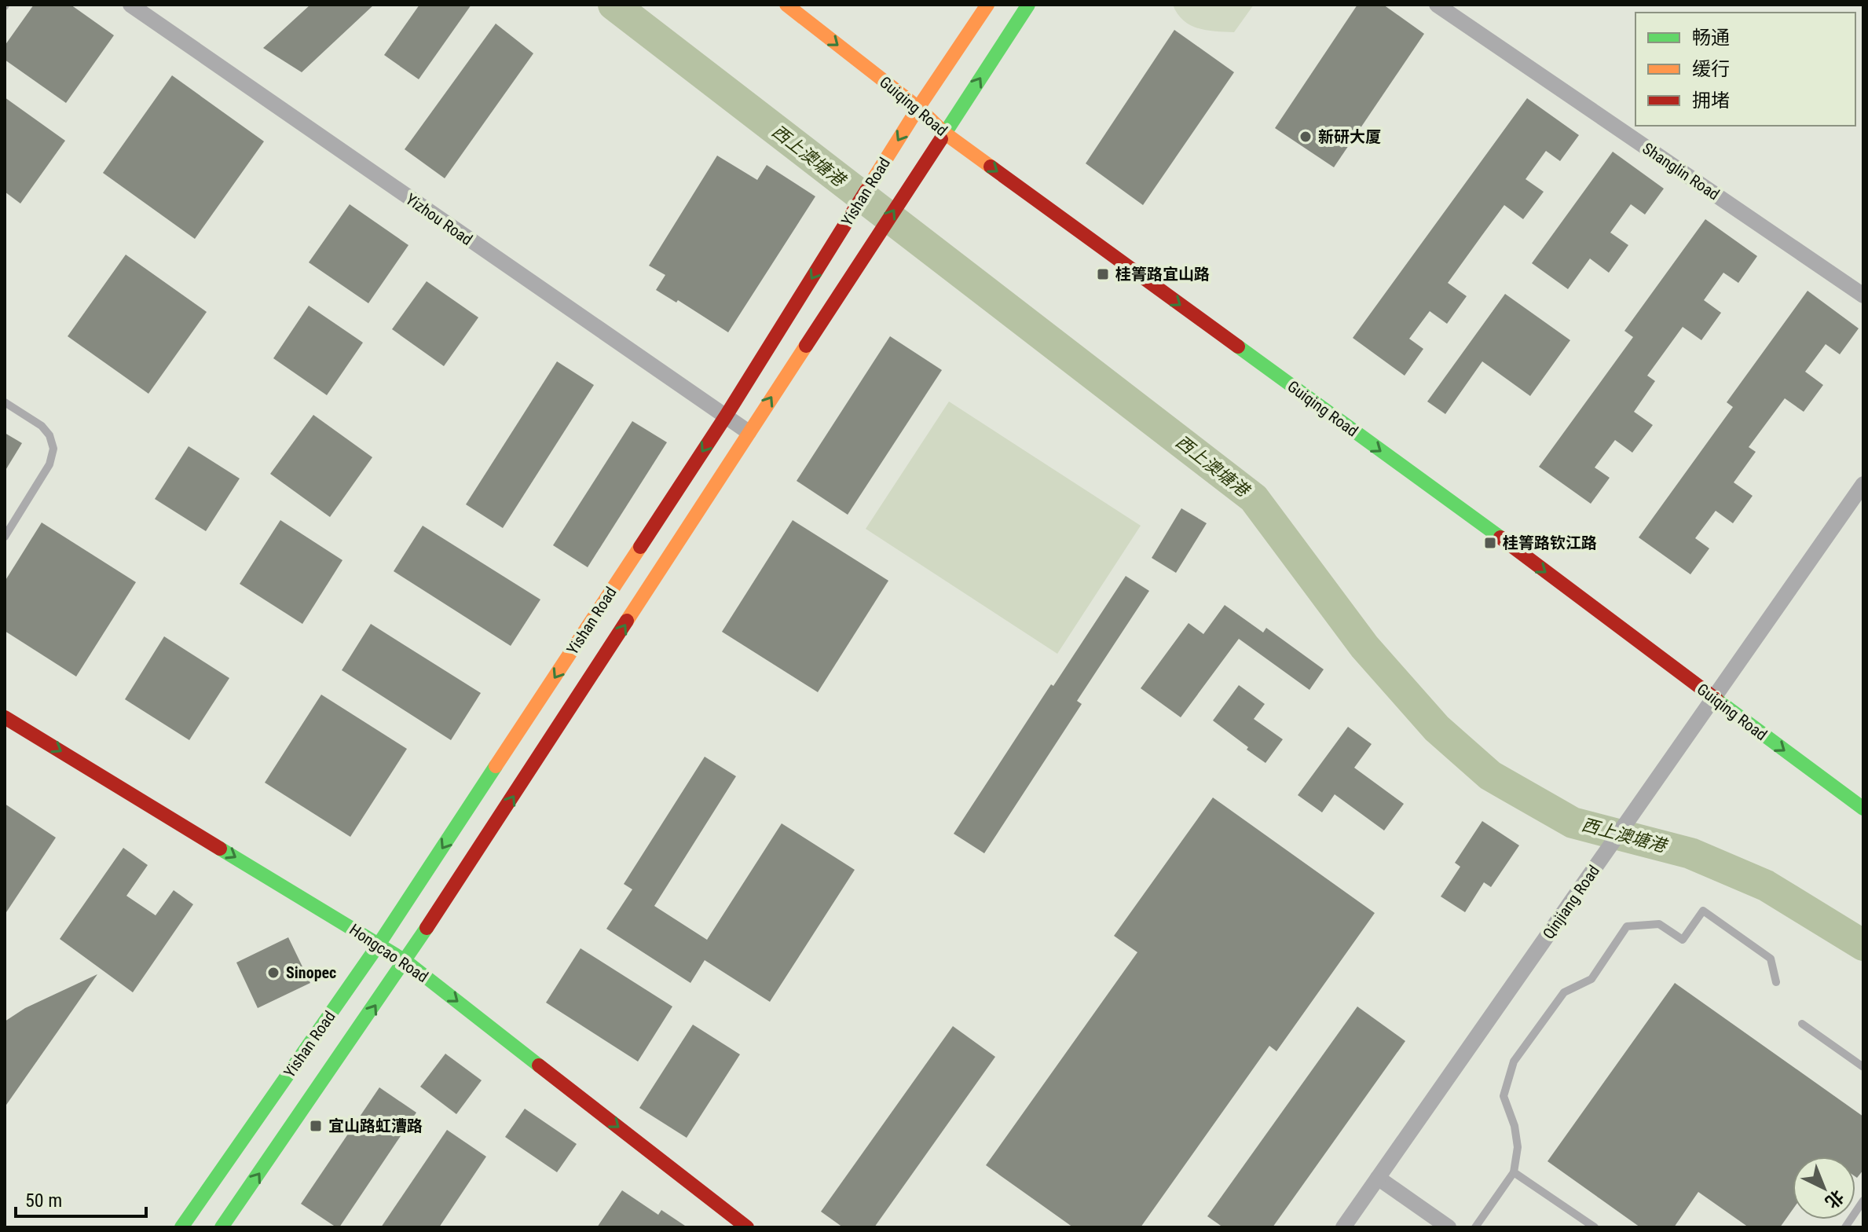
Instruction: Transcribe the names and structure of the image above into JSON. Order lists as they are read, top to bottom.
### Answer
{
  "streets": {
    "main road": ["Guiqing Road", "Yishan Road", "Hongcao Road"],
    "street": ["Shanglin Road", "Yizhou Road", "Qinjiang Road"]
  },
  "crossings": [
    ["Guiqing Road", "Yishan Road"],
    ["Guiqing Road", "Qinjiang Road"],
    ["Yishan Road", "Yizhou Road"],
    ["Yishan Road", "Hongcao Road"]
  ],
  "one_way": ["Guiqing Road", "Hongcao Road"],
  "water": ["西上澳塘港"],
  "places": {
    "other": ["新研大厦", "Sinopec"],
    "transit": ["桂箐路宜山路", "桂箐路钦江路", "宜山路虹漕路"]
  },
  "legend": ["畅通", "缓行", "拥堵"],
  "scale_bar": "50 m",
  "north": "bottom right"
}
